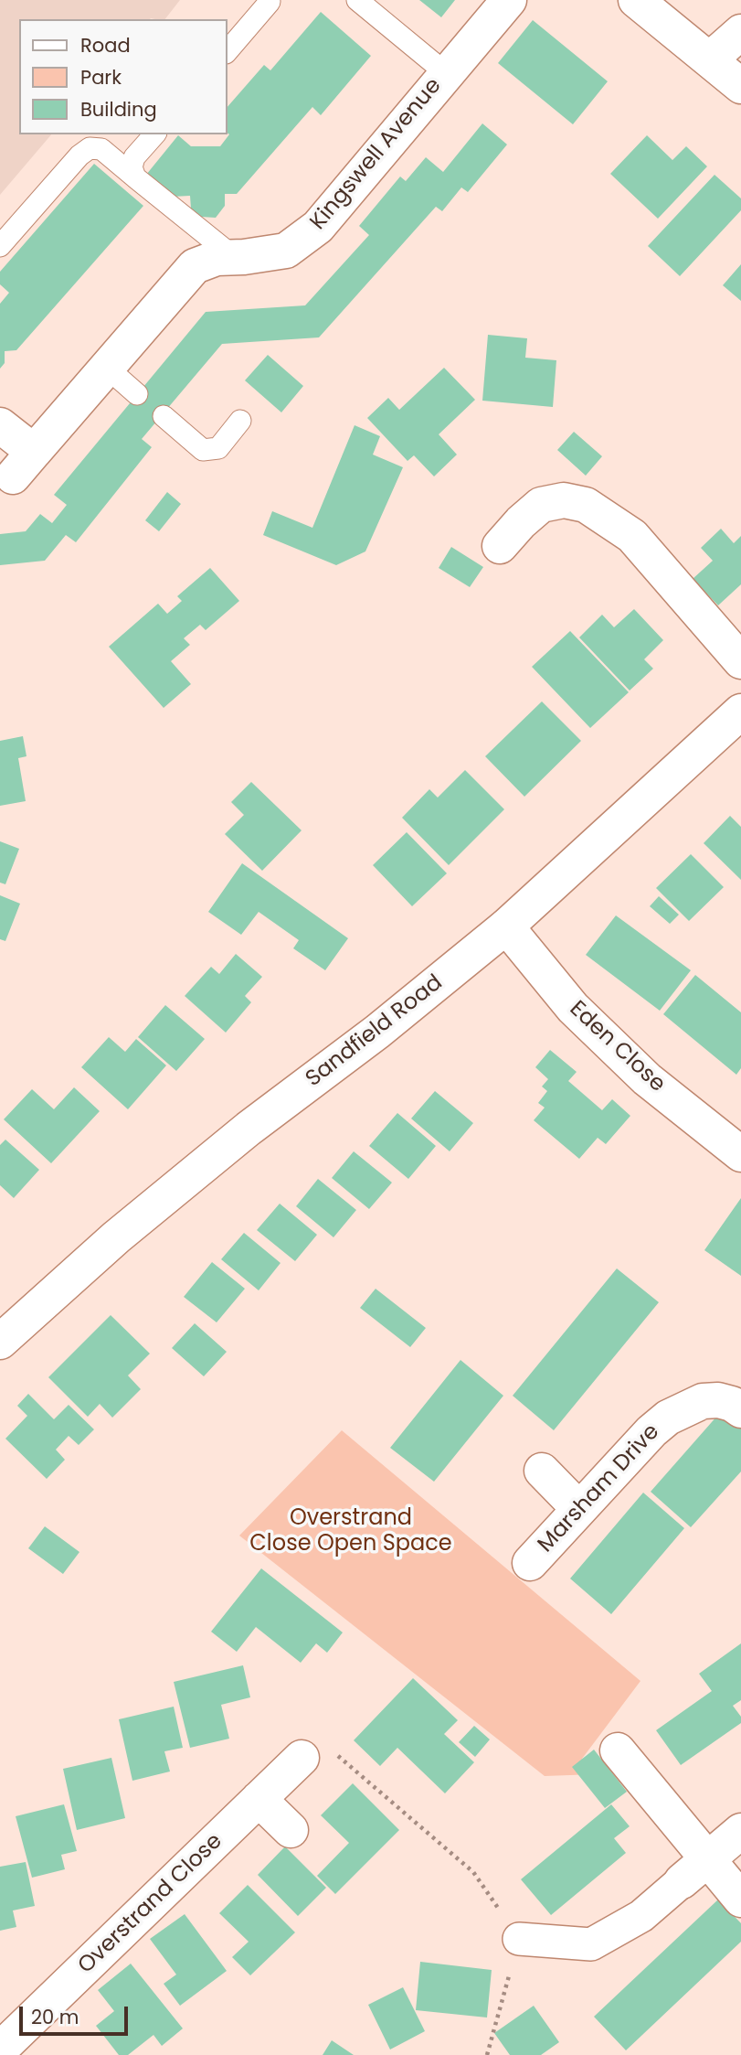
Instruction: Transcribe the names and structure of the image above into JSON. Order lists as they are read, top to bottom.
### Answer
{
  "streets": {
    "street": [
      "Kingswell Avenue",
      "Sandfield Road",
      "Eden Close",
      "Marsham Drive",
      "Overstrand Close"
    ]
  },
  "crossings": [
    ["Sandfield Road", "Eden Close"]
  ],
  "parks": ["Overstrand Close Open Space"],
  "legend": ["Road", "Park", "Building"],
  "scale_bar": "20 m"
}
